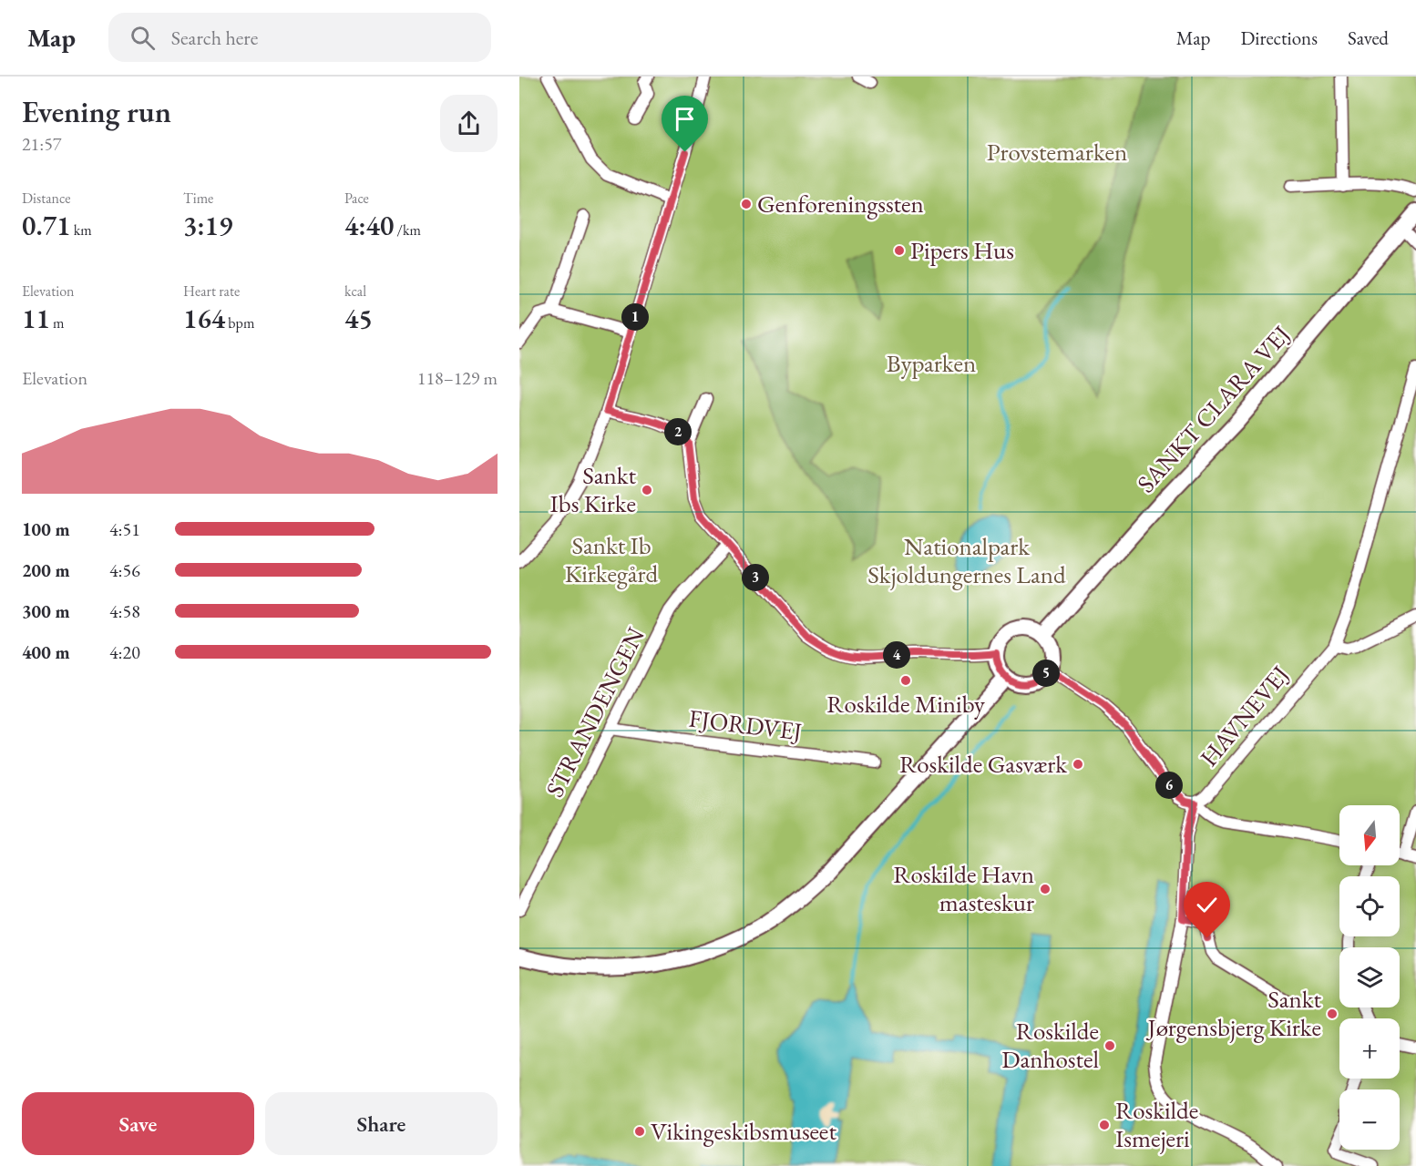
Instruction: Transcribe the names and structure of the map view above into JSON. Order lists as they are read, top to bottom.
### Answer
{
  "streets": {
    "main road": ["SANKT CLARA VEJ"],
    "street": ["STRANDENGEN", "HAVNEVEJ", "FJORDVEJ"]
  },
  "crossings": [
    ["STRANDENGEN", "FJORDVEJ"]
  ],
  "parks": [
    "Provstemarken",
    "Byparken",
    "Sankt Ib Kirkegård",
    "Nationalpark Skjoldungernes Land"
  ],
  "places": [
    "Genforeningssten",
    "Pipers Hus",
    "Sankt Ibs Kirke",
    "Roskilde Miniby",
    "Roskilde Gasværk",
    "Roskilde Havn masteskur",
    "Sankt Jørgensbjerg Kirke",
    "Roskilde Danhostel",
    "Roskilde Ismejeri",
    "Vikingeskibsmuseet"
  ],
  "north": "bottom",
  "page": {
    "header": "Map",
    "search": "Search here",
    "nav": ["Map", "Directions", "Saved"],
    "heading": ["Evening run", "21:57"],
    "stats": [
      ["Distance", "0.71 km"],
      ["Time", "3:19"],
      ["Pace", "4:40 /km"],
      ["Elevation", "11 m"],
      ["Heart rate", "164 bpm"],
      ["kcal", "45"]
    ],
    "pins": [
      "1",
      "2",
      "3",
      "4",
      "5",
      "6"
    ],
    "chart": ["Elevation", "118–129 m"],
    "list": [
      {
        "name": "100 m",
        "note": "4:51"
      },
      {
        "name": "200 m",
        "note": "4:56"
      },
      {
        "name": "300 m",
        "note": "4:58"
      },
      {
        "name": "400 m",
        "note": "4:20"
      }
    ],
    "map_buttons": ["+", "−"],
    "buttons": ["Save", "Share"]
  }
}
